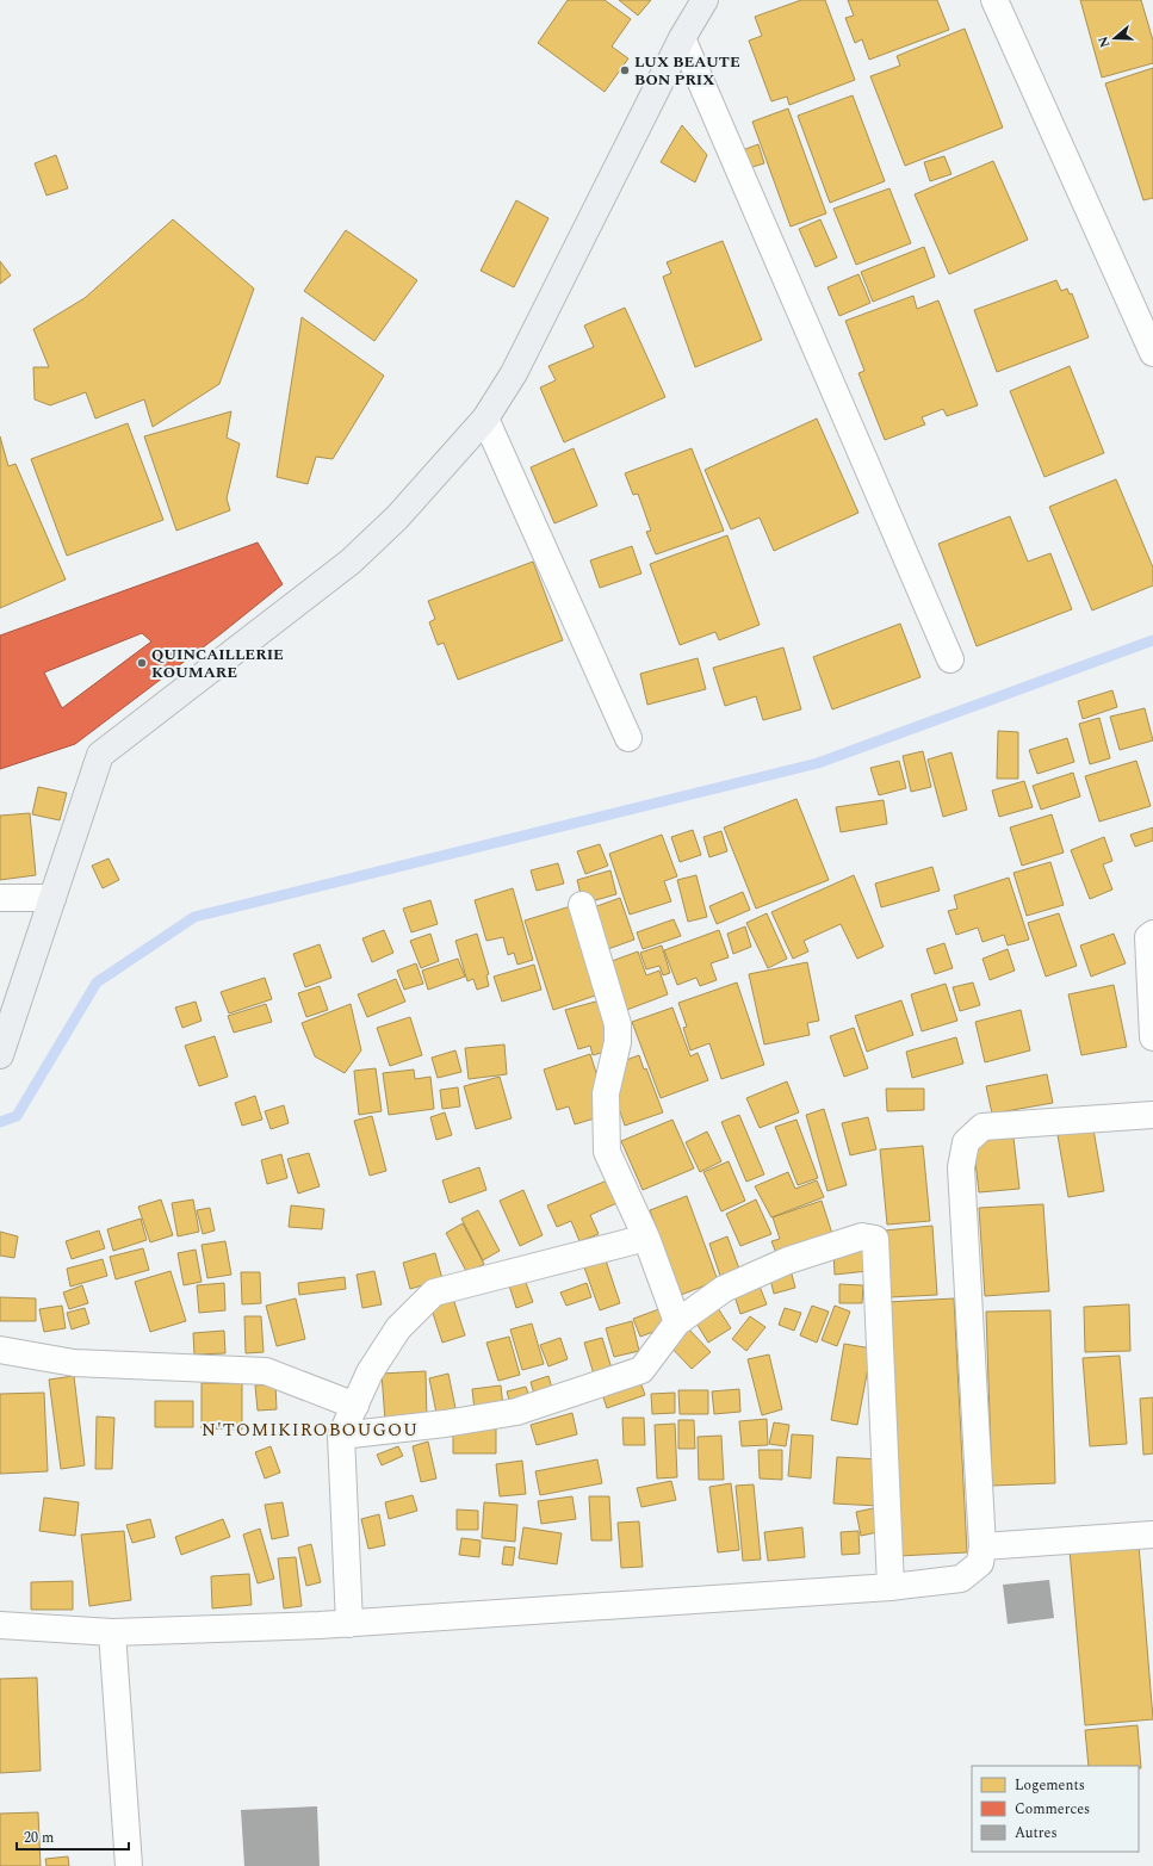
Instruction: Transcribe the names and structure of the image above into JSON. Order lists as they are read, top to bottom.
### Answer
{
  "districts": ["N'TOMIKIROBOUGOU"],
  "places": ["LUX BEAUTE BON PRIX", "QUINCAILLERIE KOUMARE"],
  "legend": ["Logements", "Commerces", "Autres"],
  "scale_bar": "20 m",
  "north": "left"
}
